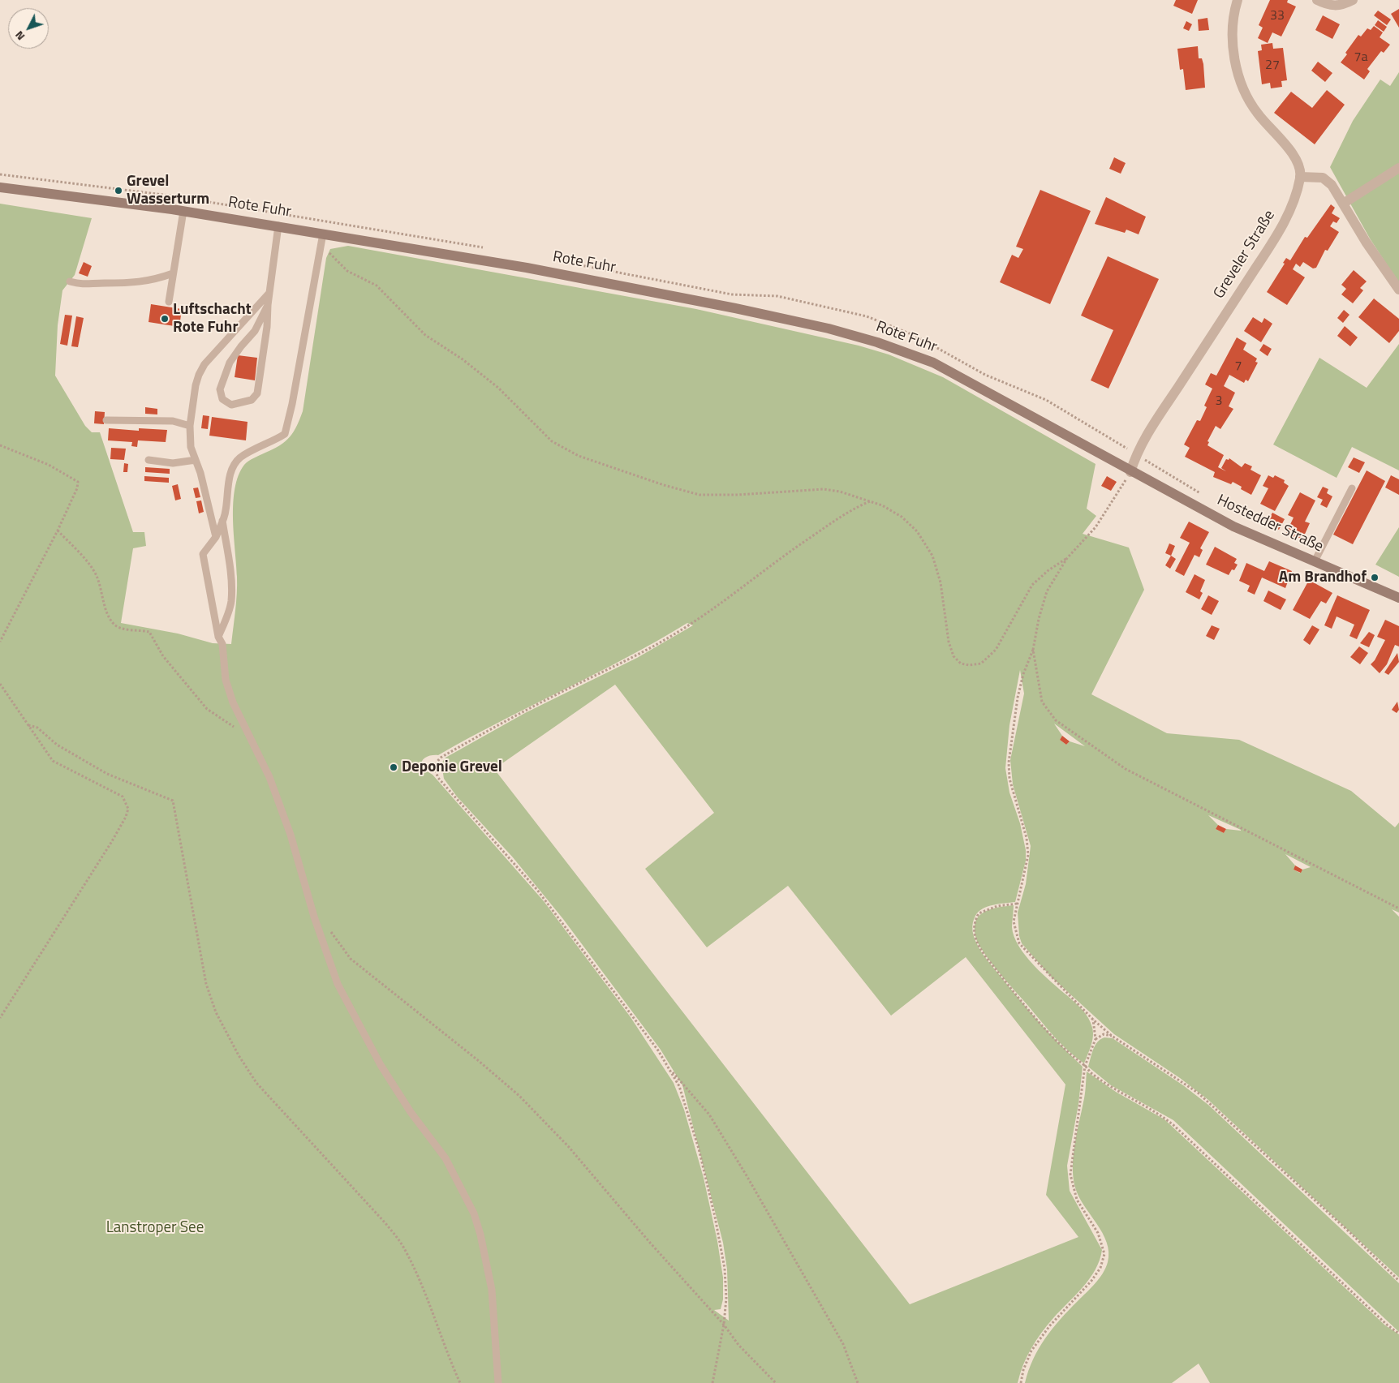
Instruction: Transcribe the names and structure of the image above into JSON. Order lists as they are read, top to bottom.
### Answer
{
  "streets": {
    "main road": ["Rote Fuhr", "Hostedder Straße"],
    "street": ["Greveler Straße"]
  },
  "crossings": [
    ["Rote Fuhr", "Greveler Straße"],
    ["Rote Fuhr", "Hostedder Straße"],
    ["Greveler Straße", "Hostedder Straße"]
  ],
  "parks": ["Lanstroper See"],
  "places": [
    "Grevel Wasserturm",
    "Luftschacht Rote Fuhr",
    "Am Brandhof",
    "Deponie Grevel"
  ],
  "house_numbers": [
    "33",
    "7a",
    "27",
    "7",
    "3"
  ],
  "north": "bottom left"
}
